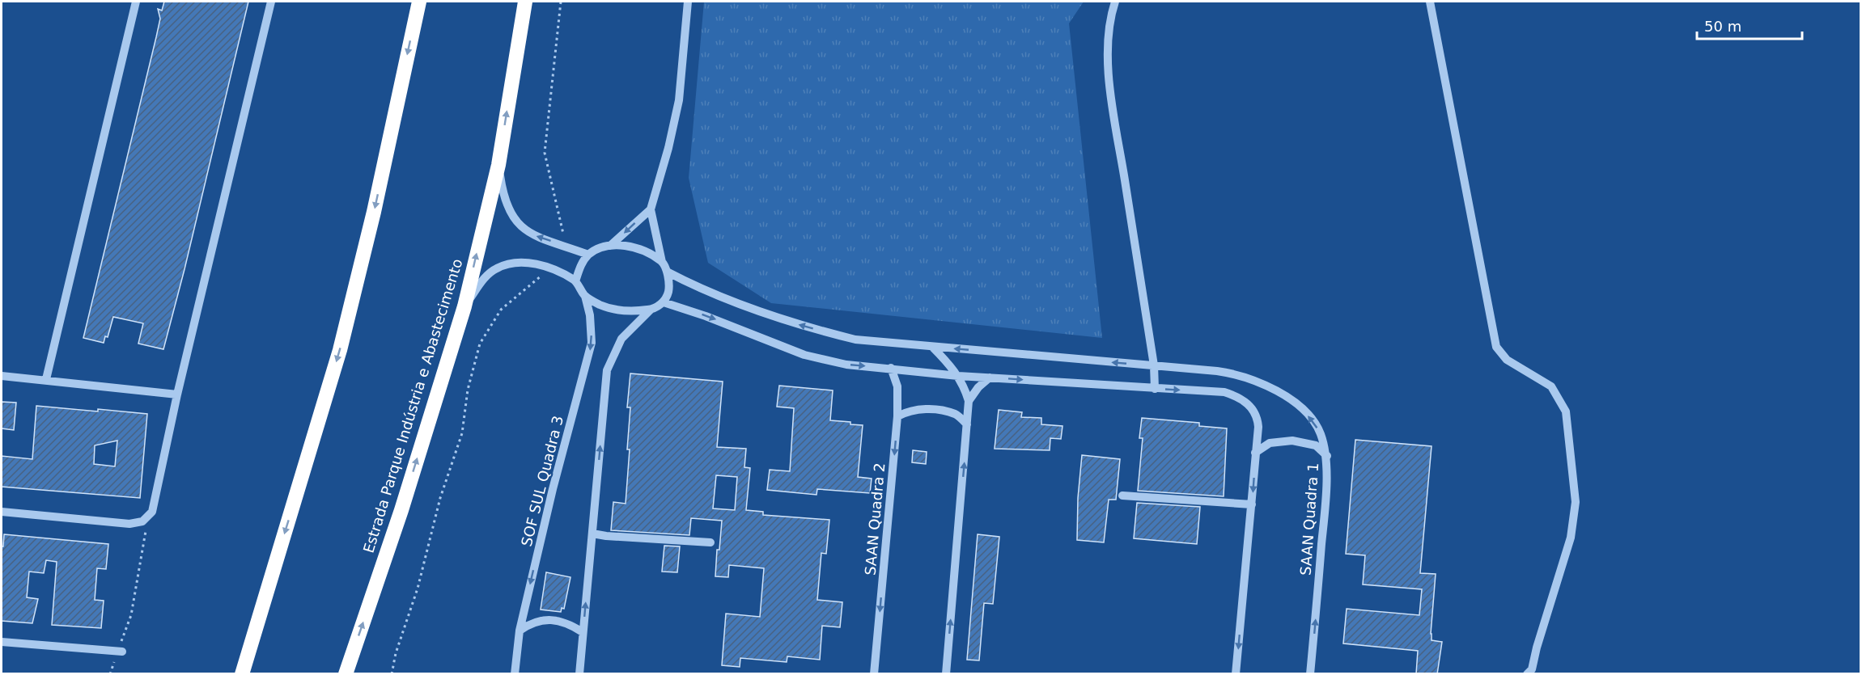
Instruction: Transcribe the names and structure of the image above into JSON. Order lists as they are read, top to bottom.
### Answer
{
  "streets": {
    "highway": ["Estrada Parque Indústria e Abastecimento"],
    "street": ["SOF SUL Quadra 3", "SAAN Quadra 2", "SAAN Quadra 1"]
  },
  "crossings": [
    ["SOF SUL Quadra 3", "SAAN Quadra 1"]
  ],
  "scale_bar": "50 m"
}
